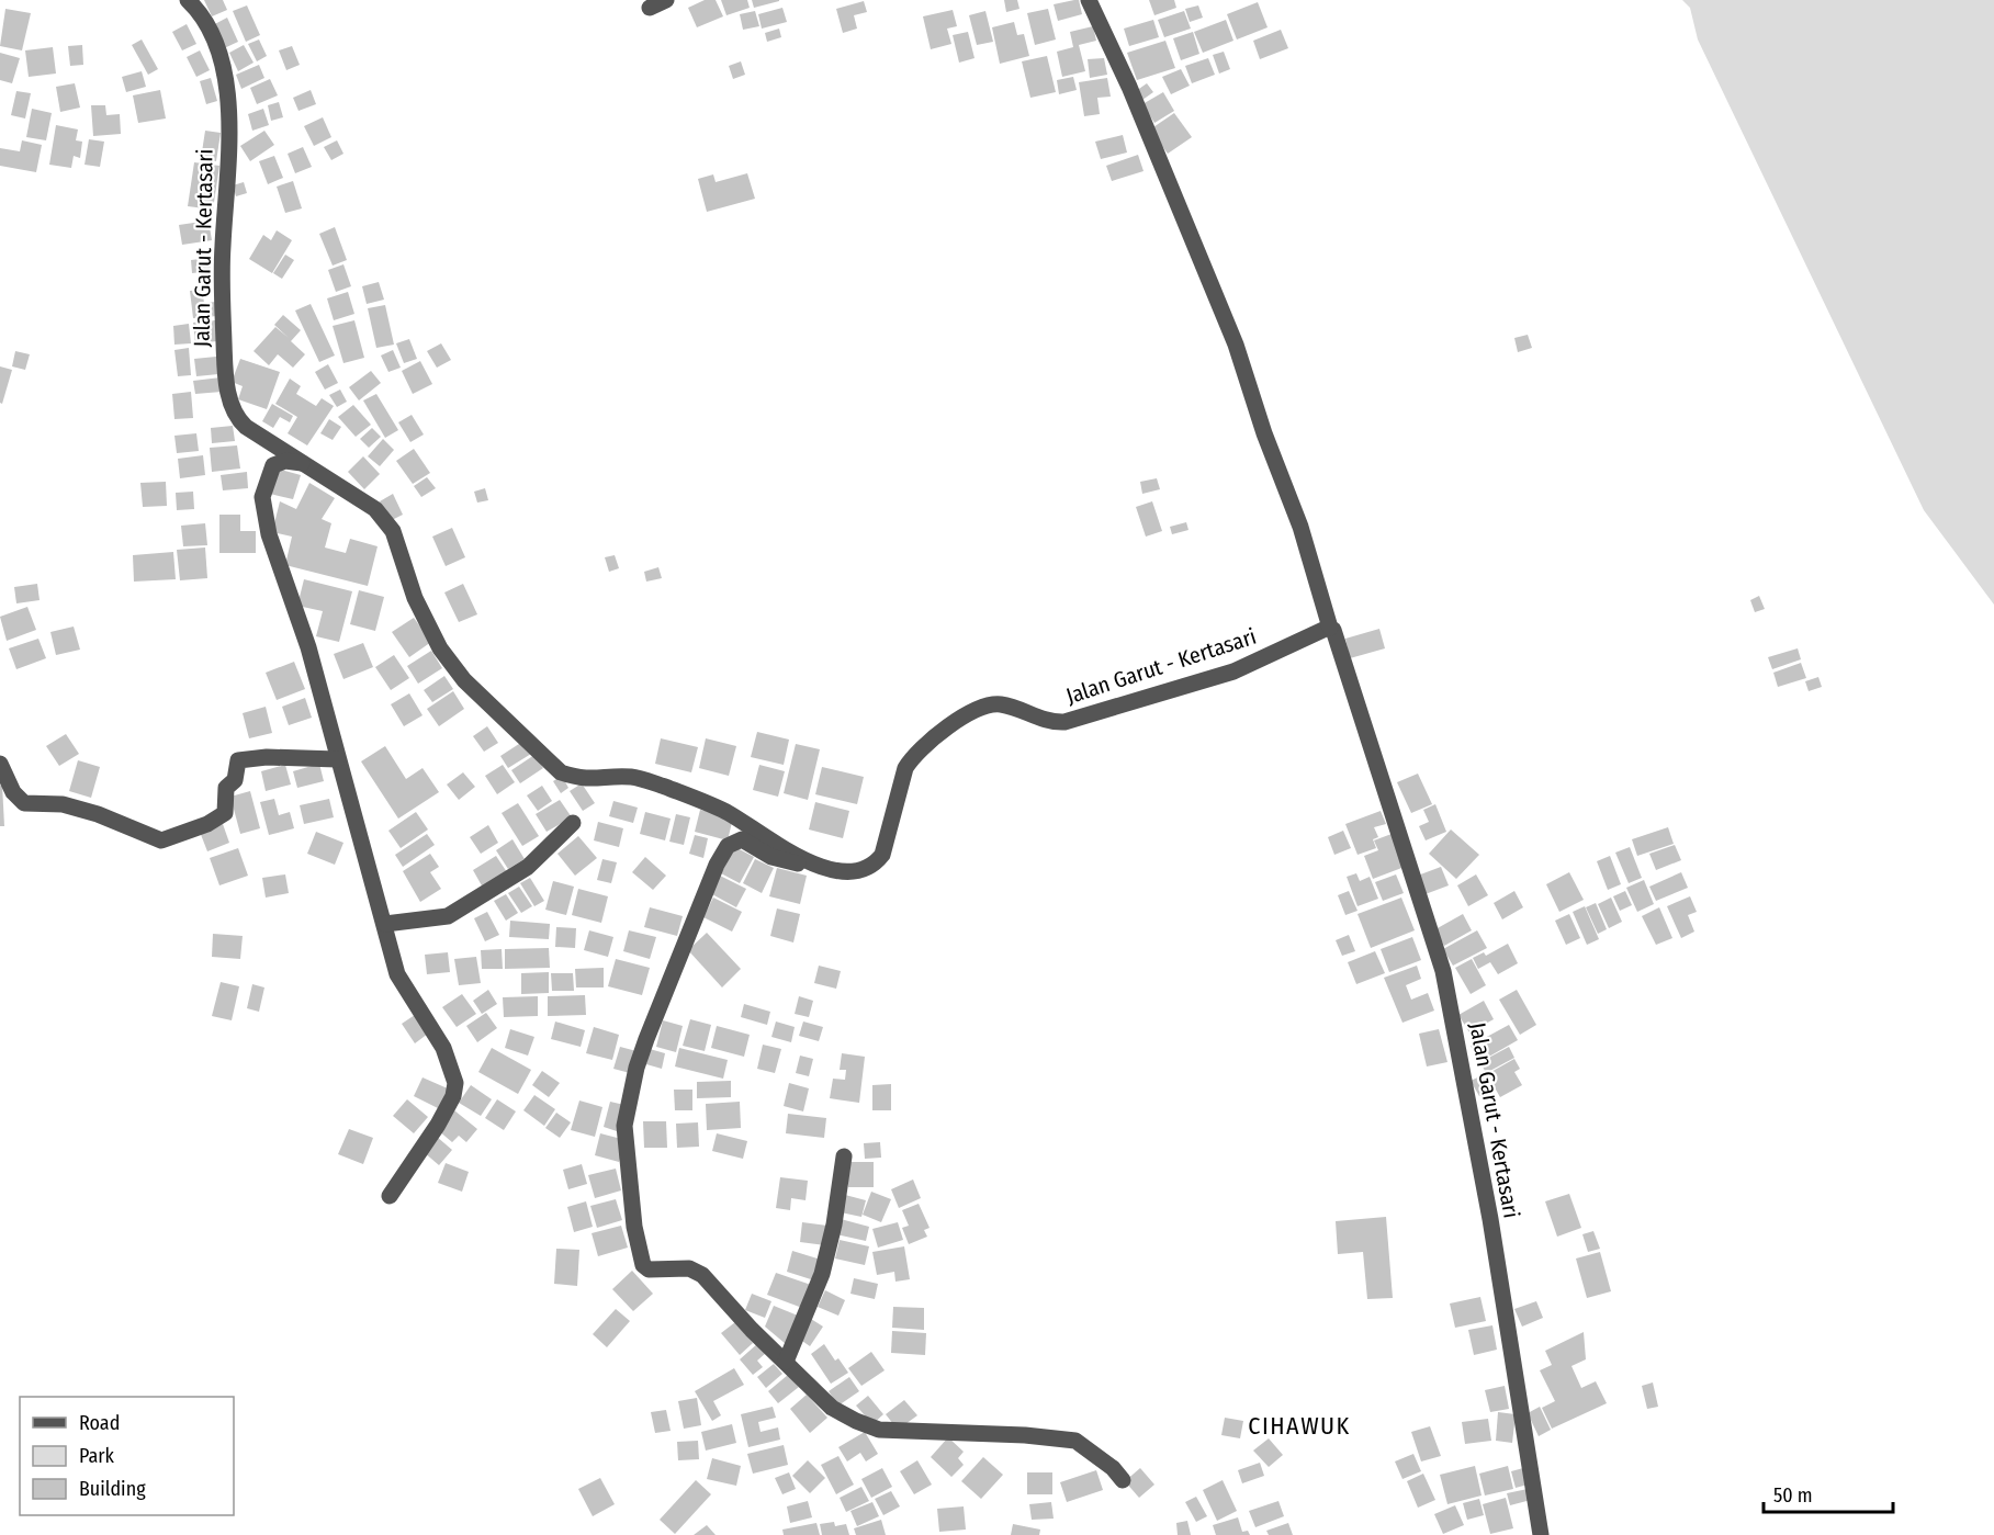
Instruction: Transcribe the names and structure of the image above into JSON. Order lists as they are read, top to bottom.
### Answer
{
  "streets": {
    "street": ["Jalan Garut - Kertasari"]
  },
  "districts": ["CIHAWUK"],
  "legend": ["Road", "Park", "Building"],
  "scale_bar": "50 m"
}
